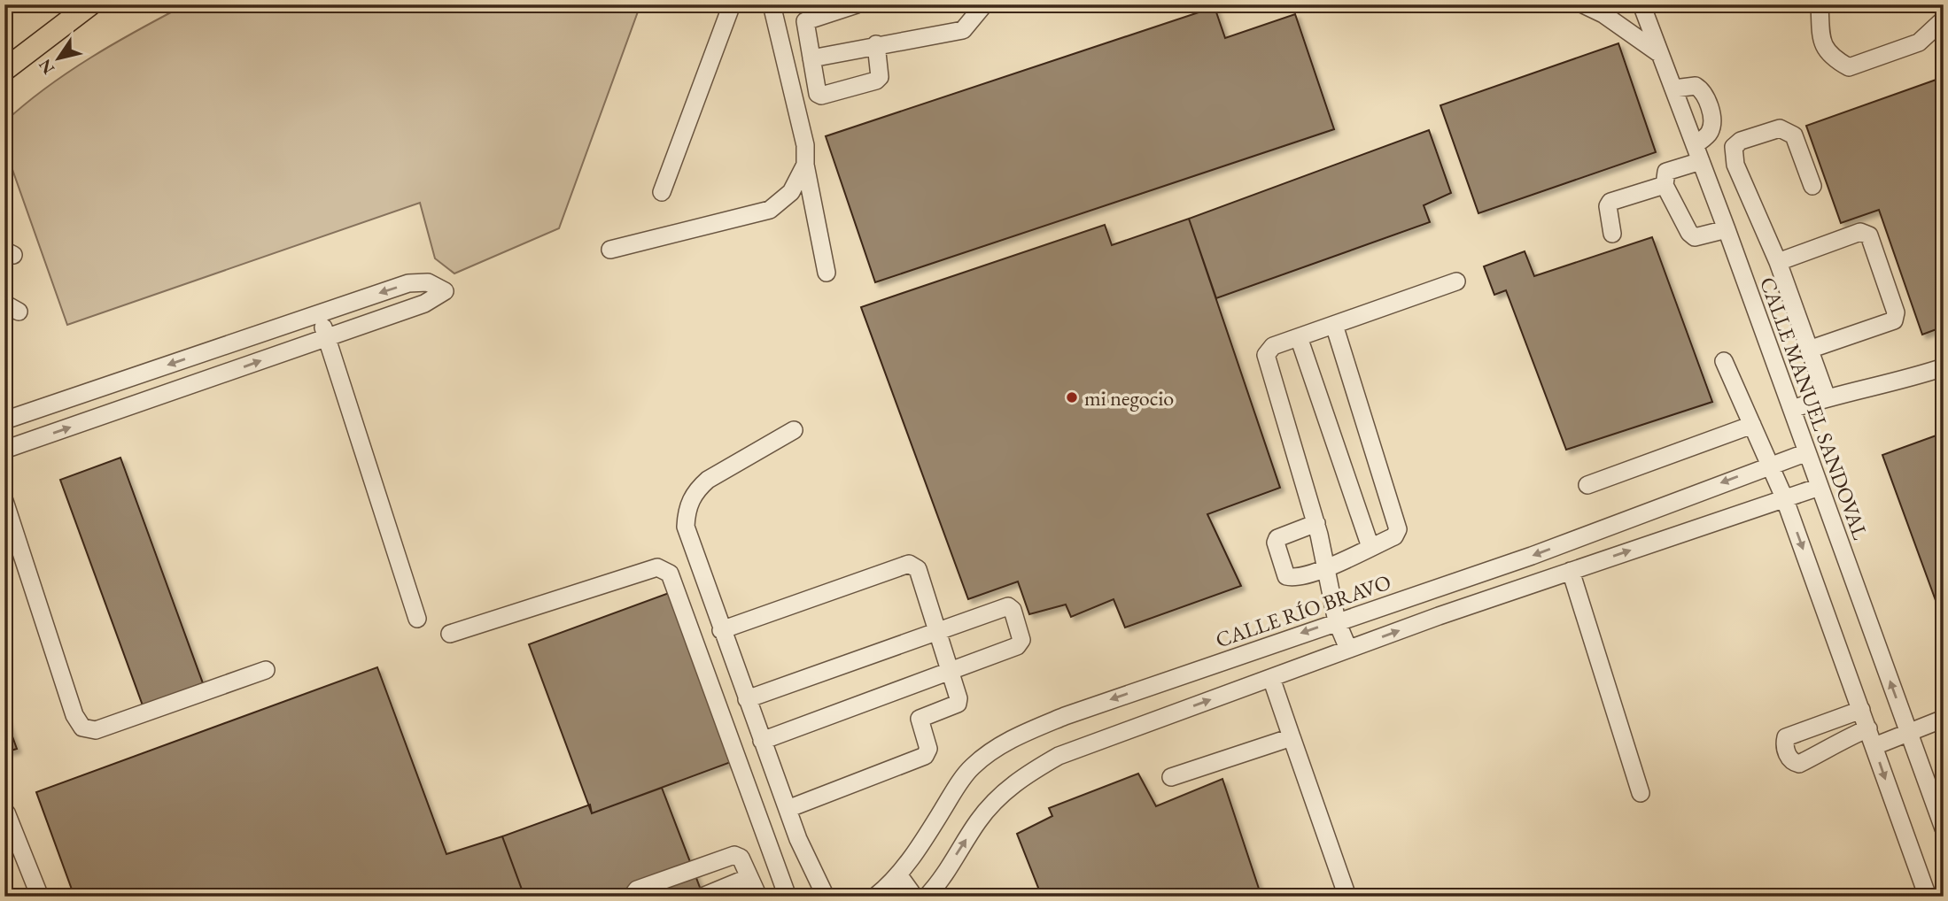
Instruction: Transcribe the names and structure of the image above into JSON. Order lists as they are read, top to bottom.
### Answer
{
  "streets": {
    "street": ["CALLE MANUEL SANDOVAL", "CALLE RÍO BRAVO"]
  },
  "crossings": [
    ["CALLE MANUEL SANDOVAL", "CALLE RÍO BRAVO"]
  ],
  "places": ["mi negocio"],
  "north": "bottom left"
}
